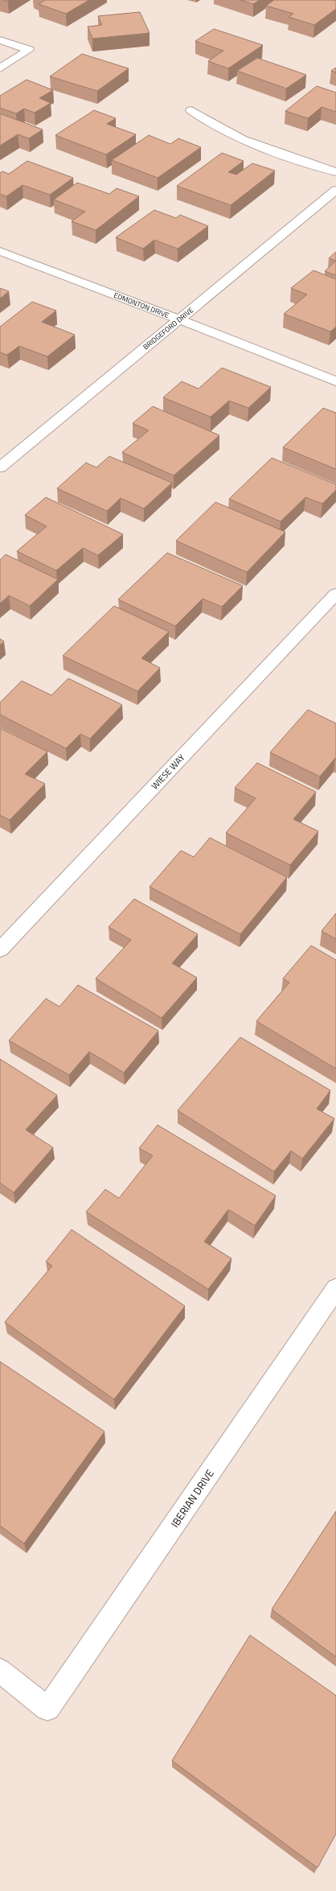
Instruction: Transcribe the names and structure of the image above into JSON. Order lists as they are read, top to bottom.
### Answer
{
  "streets": {
    "street": [
      "EDMONTON DRIVE",
      "BRIDGEFORD DRIVE",
      "WIESE WAY",
      "IBERIAN DRIVE"
    ]
  },
  "crossings": [
    ["EDMONTON DRIVE", "BRIDGEFORD DRIVE"]
  ]
}
